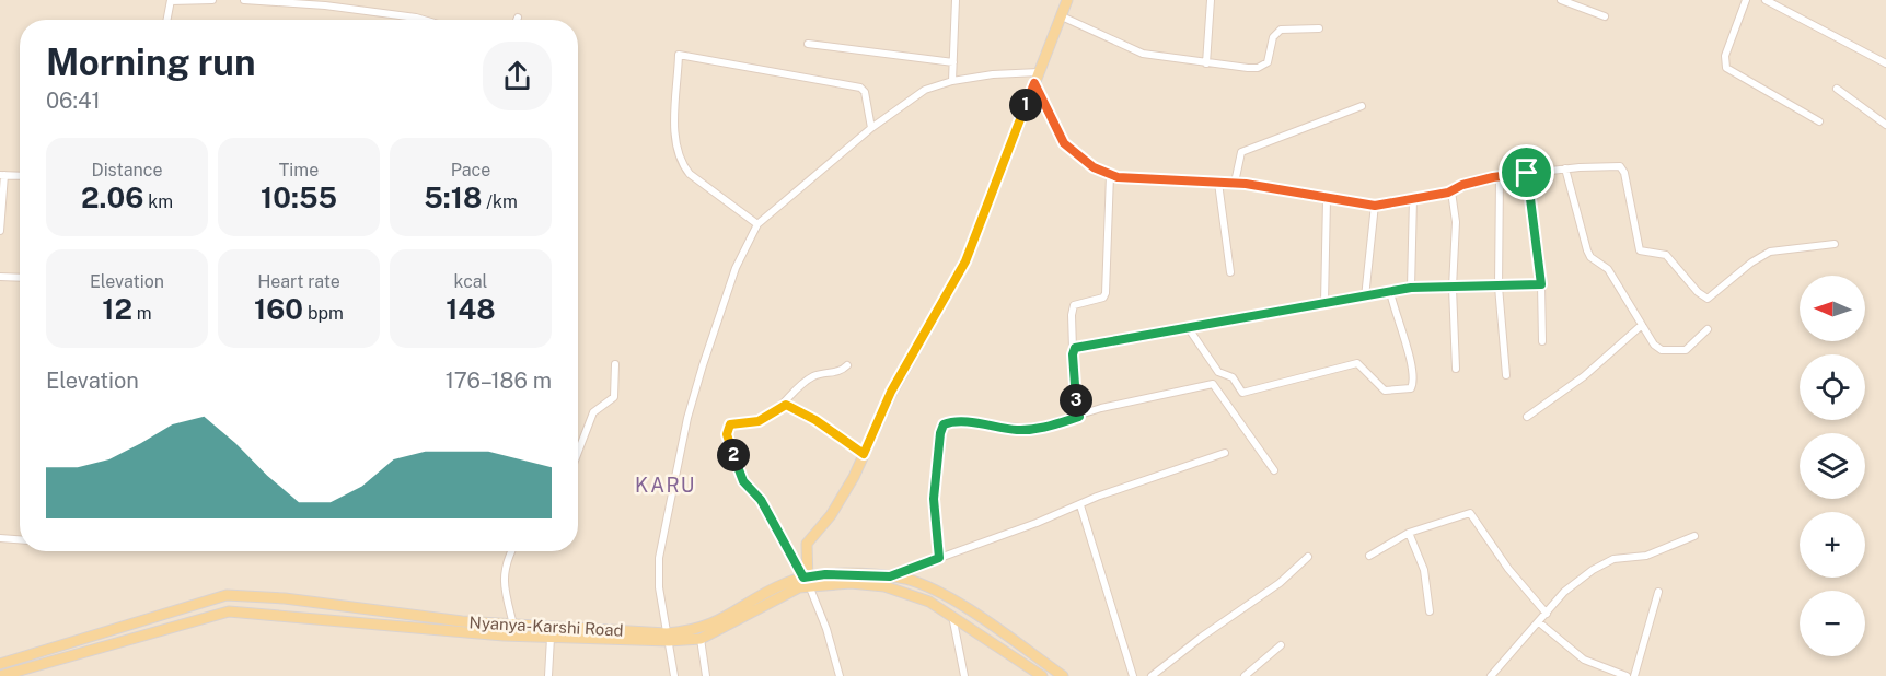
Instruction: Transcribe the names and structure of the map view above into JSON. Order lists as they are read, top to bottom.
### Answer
{
  "streets": {
    "main road": ["Nyanya-Karshi Road"]
  },
  "districts": ["KARU"],
  "north": "left",
  "page": {
    "heading": ["Morning run", "06:41"],
    "pins": ["1", "3", "2"],
    "stats": [
      ["Distance", "2.06 km"],
      ["Time", "10:55"],
      ["Pace", "5:18 /km"],
      ["Elevation", "12 m"],
      ["Heart rate", "160 bpm"],
      ["kcal", "148"]
    ],
    "map_buttons": ["+", "−"],
    "chart": ["Elevation", "176–186 m"]
  }
}
